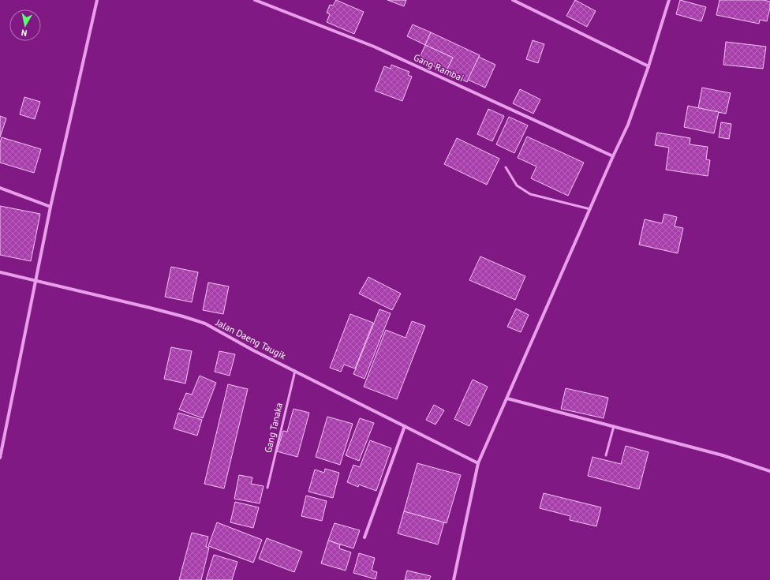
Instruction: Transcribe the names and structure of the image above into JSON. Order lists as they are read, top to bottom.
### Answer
{
  "streets": {
    "street": ["Gang Rambai", "Jalan Daeng Taugik"],
    "lane": ["Gang Tanaka"]
  },
  "crossings": [
    ["Jalan Daeng Taugik", "Gang Tanaka"]
  ],
  "north": "bottom"
}
